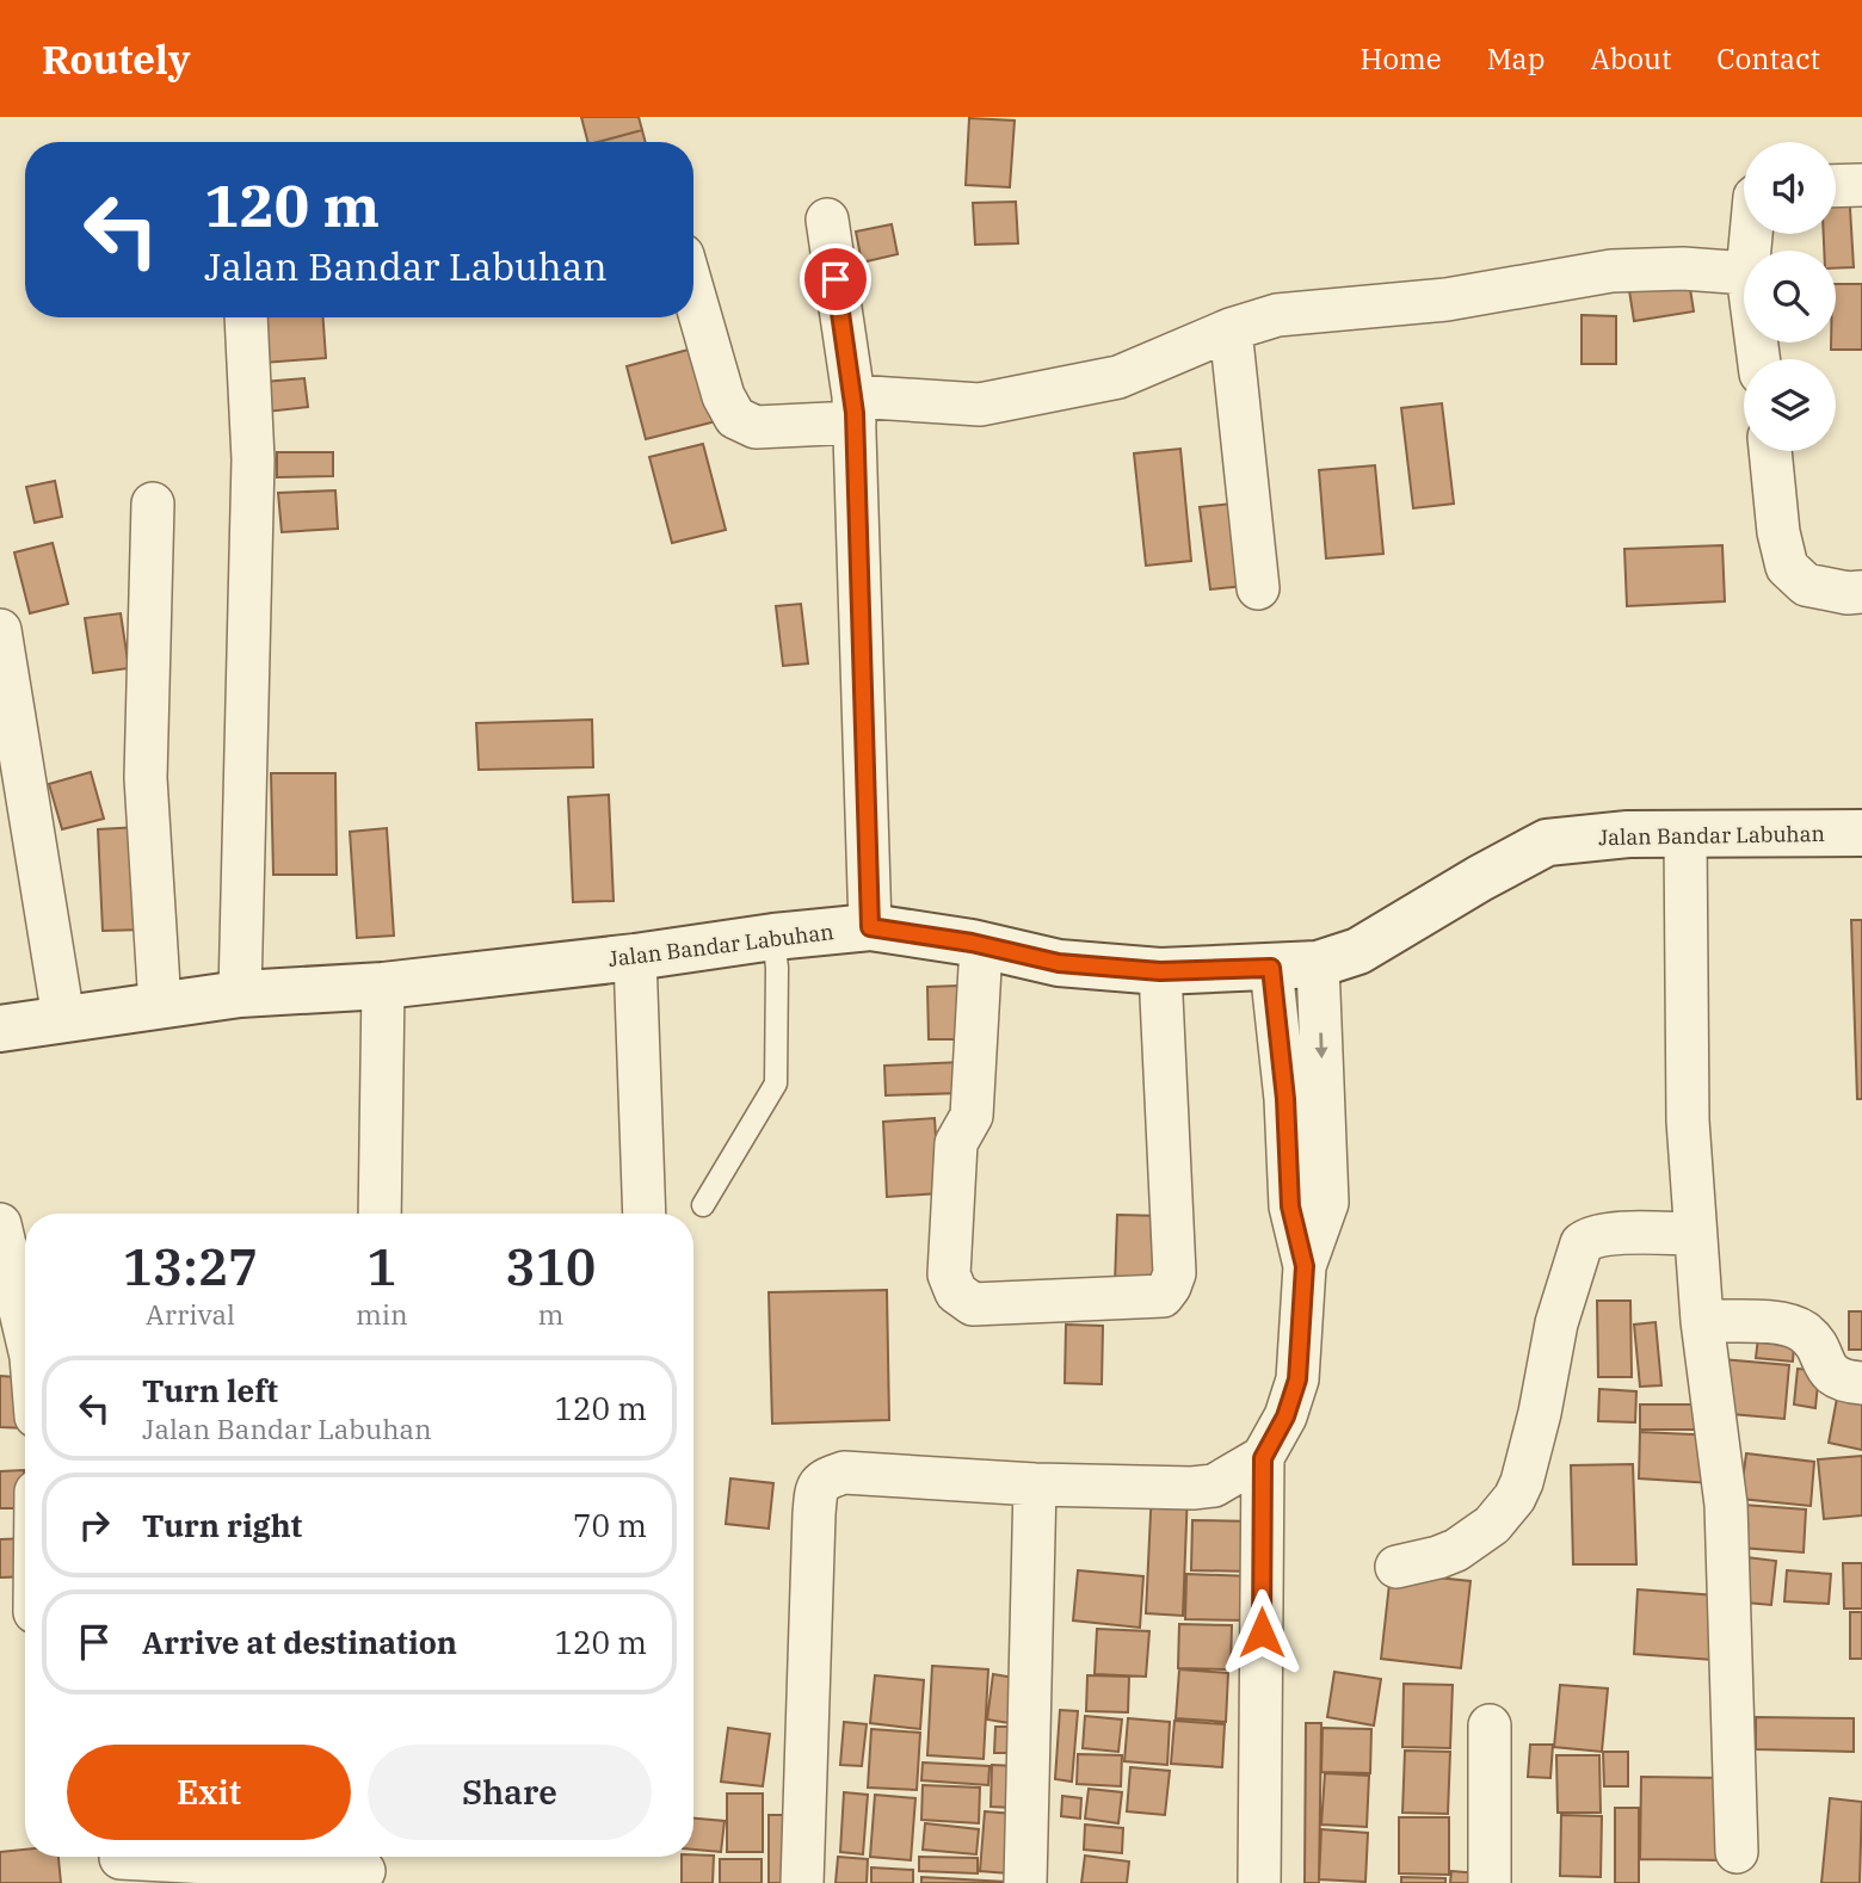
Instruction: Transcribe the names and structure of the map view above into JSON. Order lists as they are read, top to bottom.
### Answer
{
  "streets": {
    "main road": ["Jalan Bandar Labuhan"]
  },
  "page": {
    "header": "Routely",
    "nav": [
      "Home",
      "Map",
      "About",
      "Contact"
    ],
    "turn": ["120 m", "Jalan Bandar Labuhan"],
    "eta": [
      "13:27",
      "Arrival",
      "1",
      "min",
      "310",
      "m"
    ],
    "list": [
      {
        "name": "Turn left",
        "note": "Jalan Bandar Labuhan",
        "value": "120 m"
      },
      {
        "name": "Turn right",
        "value": "70 m"
      },
      {
        "name": "Arrive at destination",
        "value": "120 m"
      }
    ],
    "buttons": ["Exit", "Share"]
  }
}
